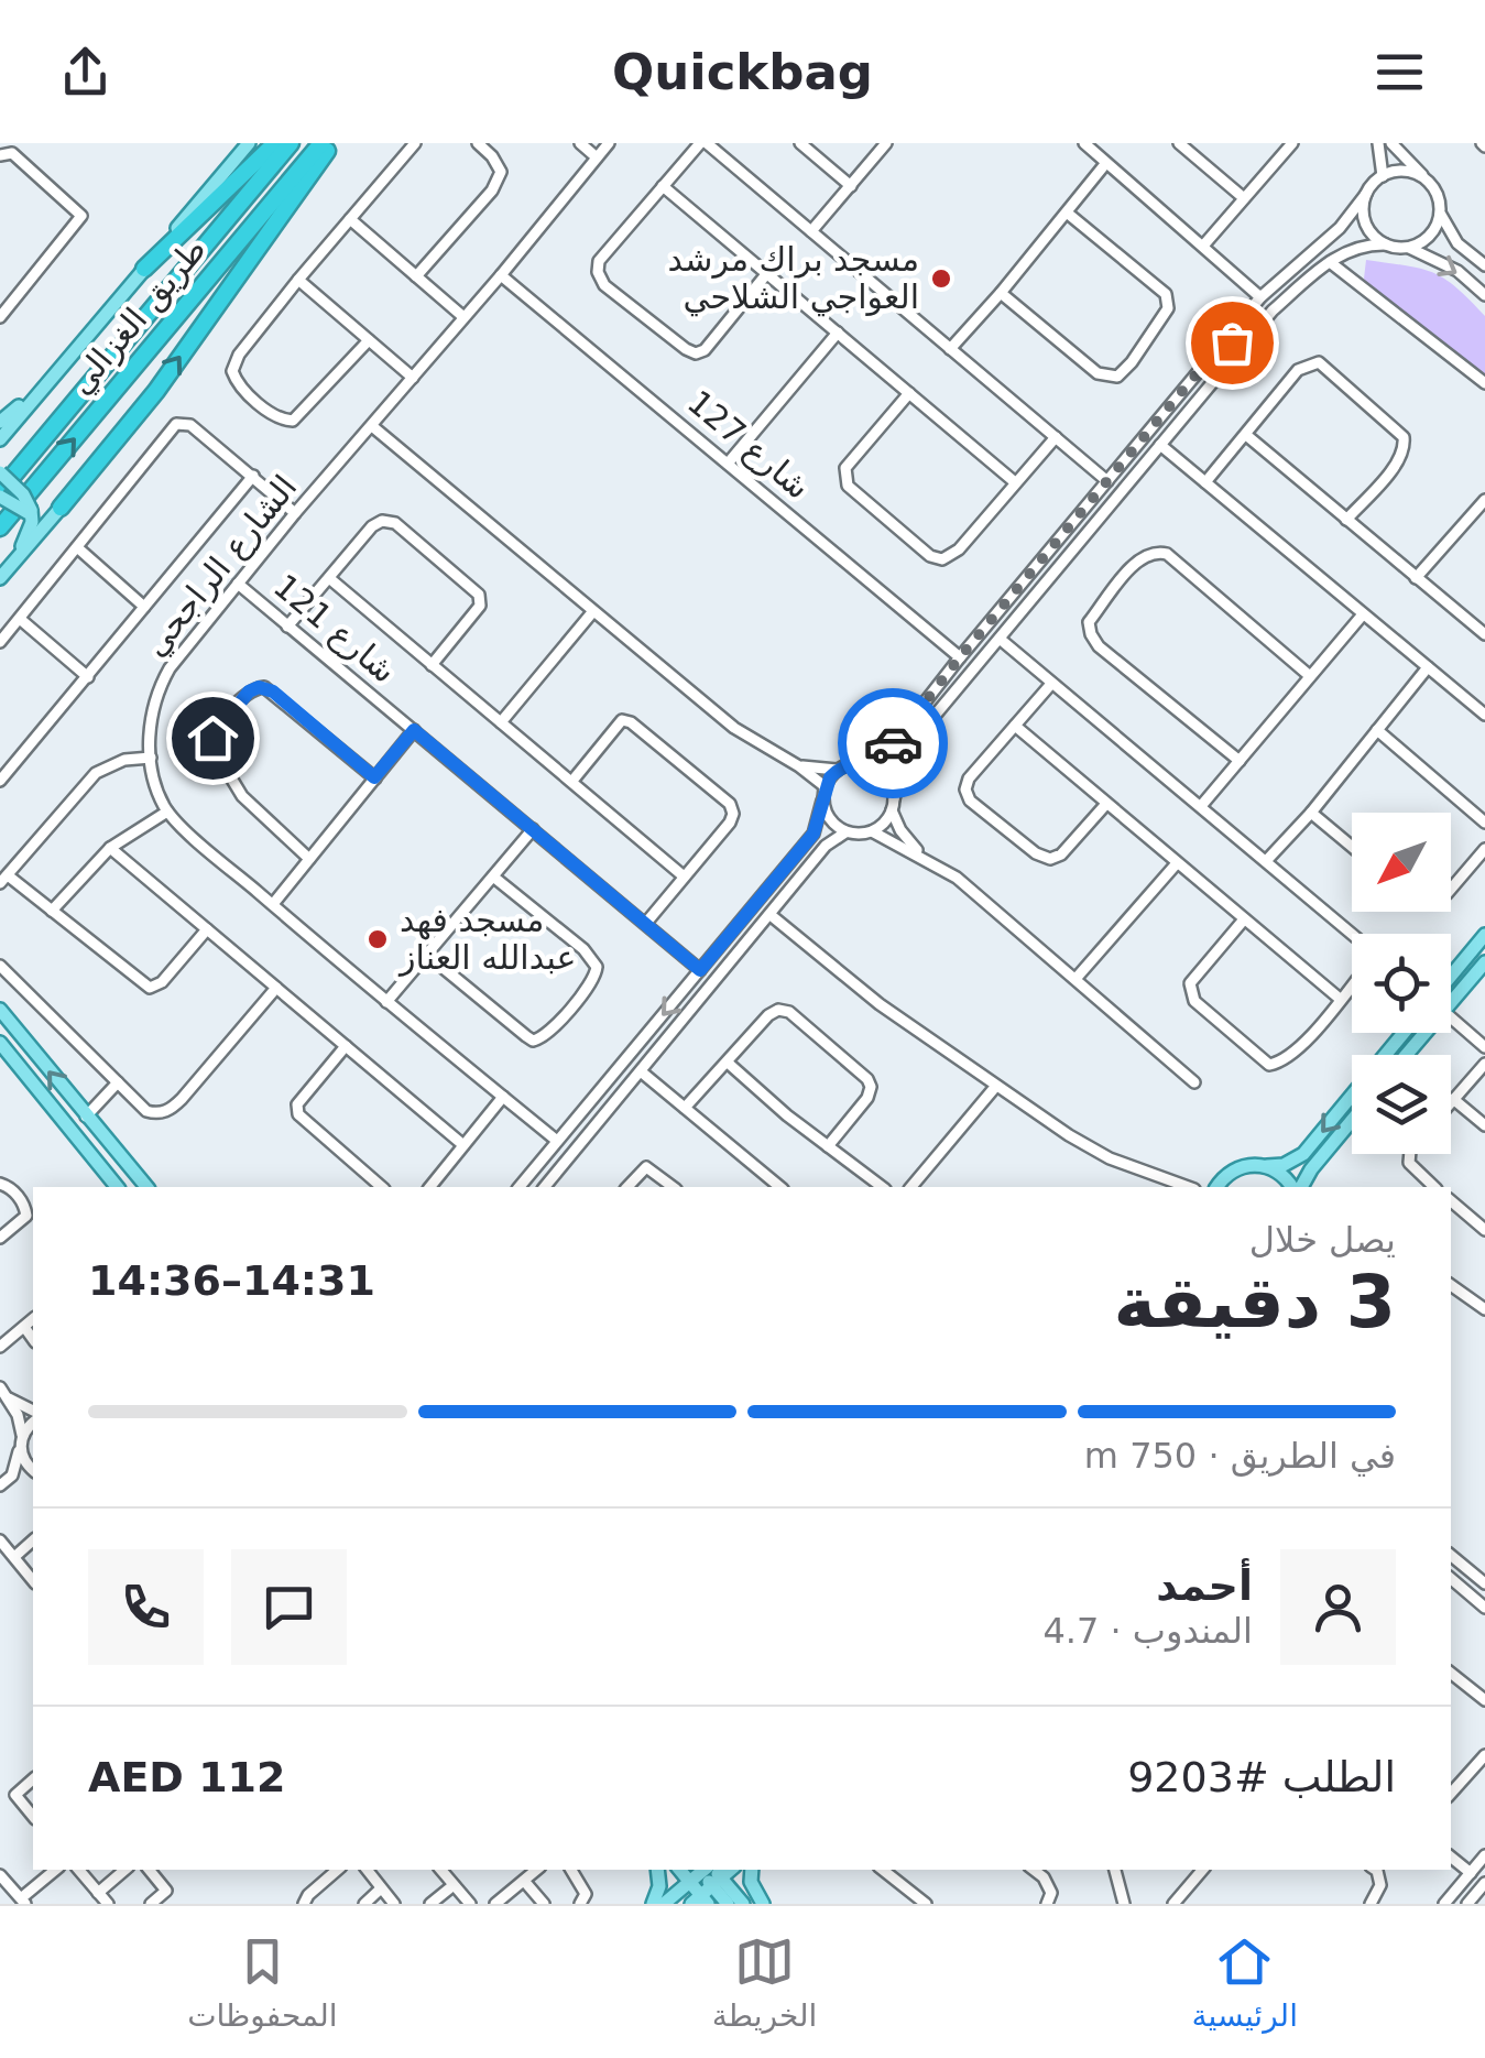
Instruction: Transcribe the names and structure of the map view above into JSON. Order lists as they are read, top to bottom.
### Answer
{
  "streets": {
    "highway": ["طريق الغزالي"],
    "street": ["شارع 127", "الشارع الراجحي", "شارع 121"]
  },
  "crossings": [
    ["شارع 127", "الشارع الراجحي"],
    ["الشارع الراجحي", "شارع 121"]
  ],
  "places": ["مسجد براك مرشد العواجي الشلاحي", "مسجد فهد عبدالله العناز"],
  "north": "bottom left",
  "page": {
    "header": "Quickbag",
    "heading": ["3 دقيقة", "يصل خلال", "14:31–14:36"],
    "panel": [
      "أحمد",
      "المندوب · 4.7",
      "الطلب #9203",
      "AED 112"
    ],
    "bar": "في الطريق · 750 m",
    "tabs": ["الرئيسية", "الخريطة", "المحفوظات"]
  }
}
